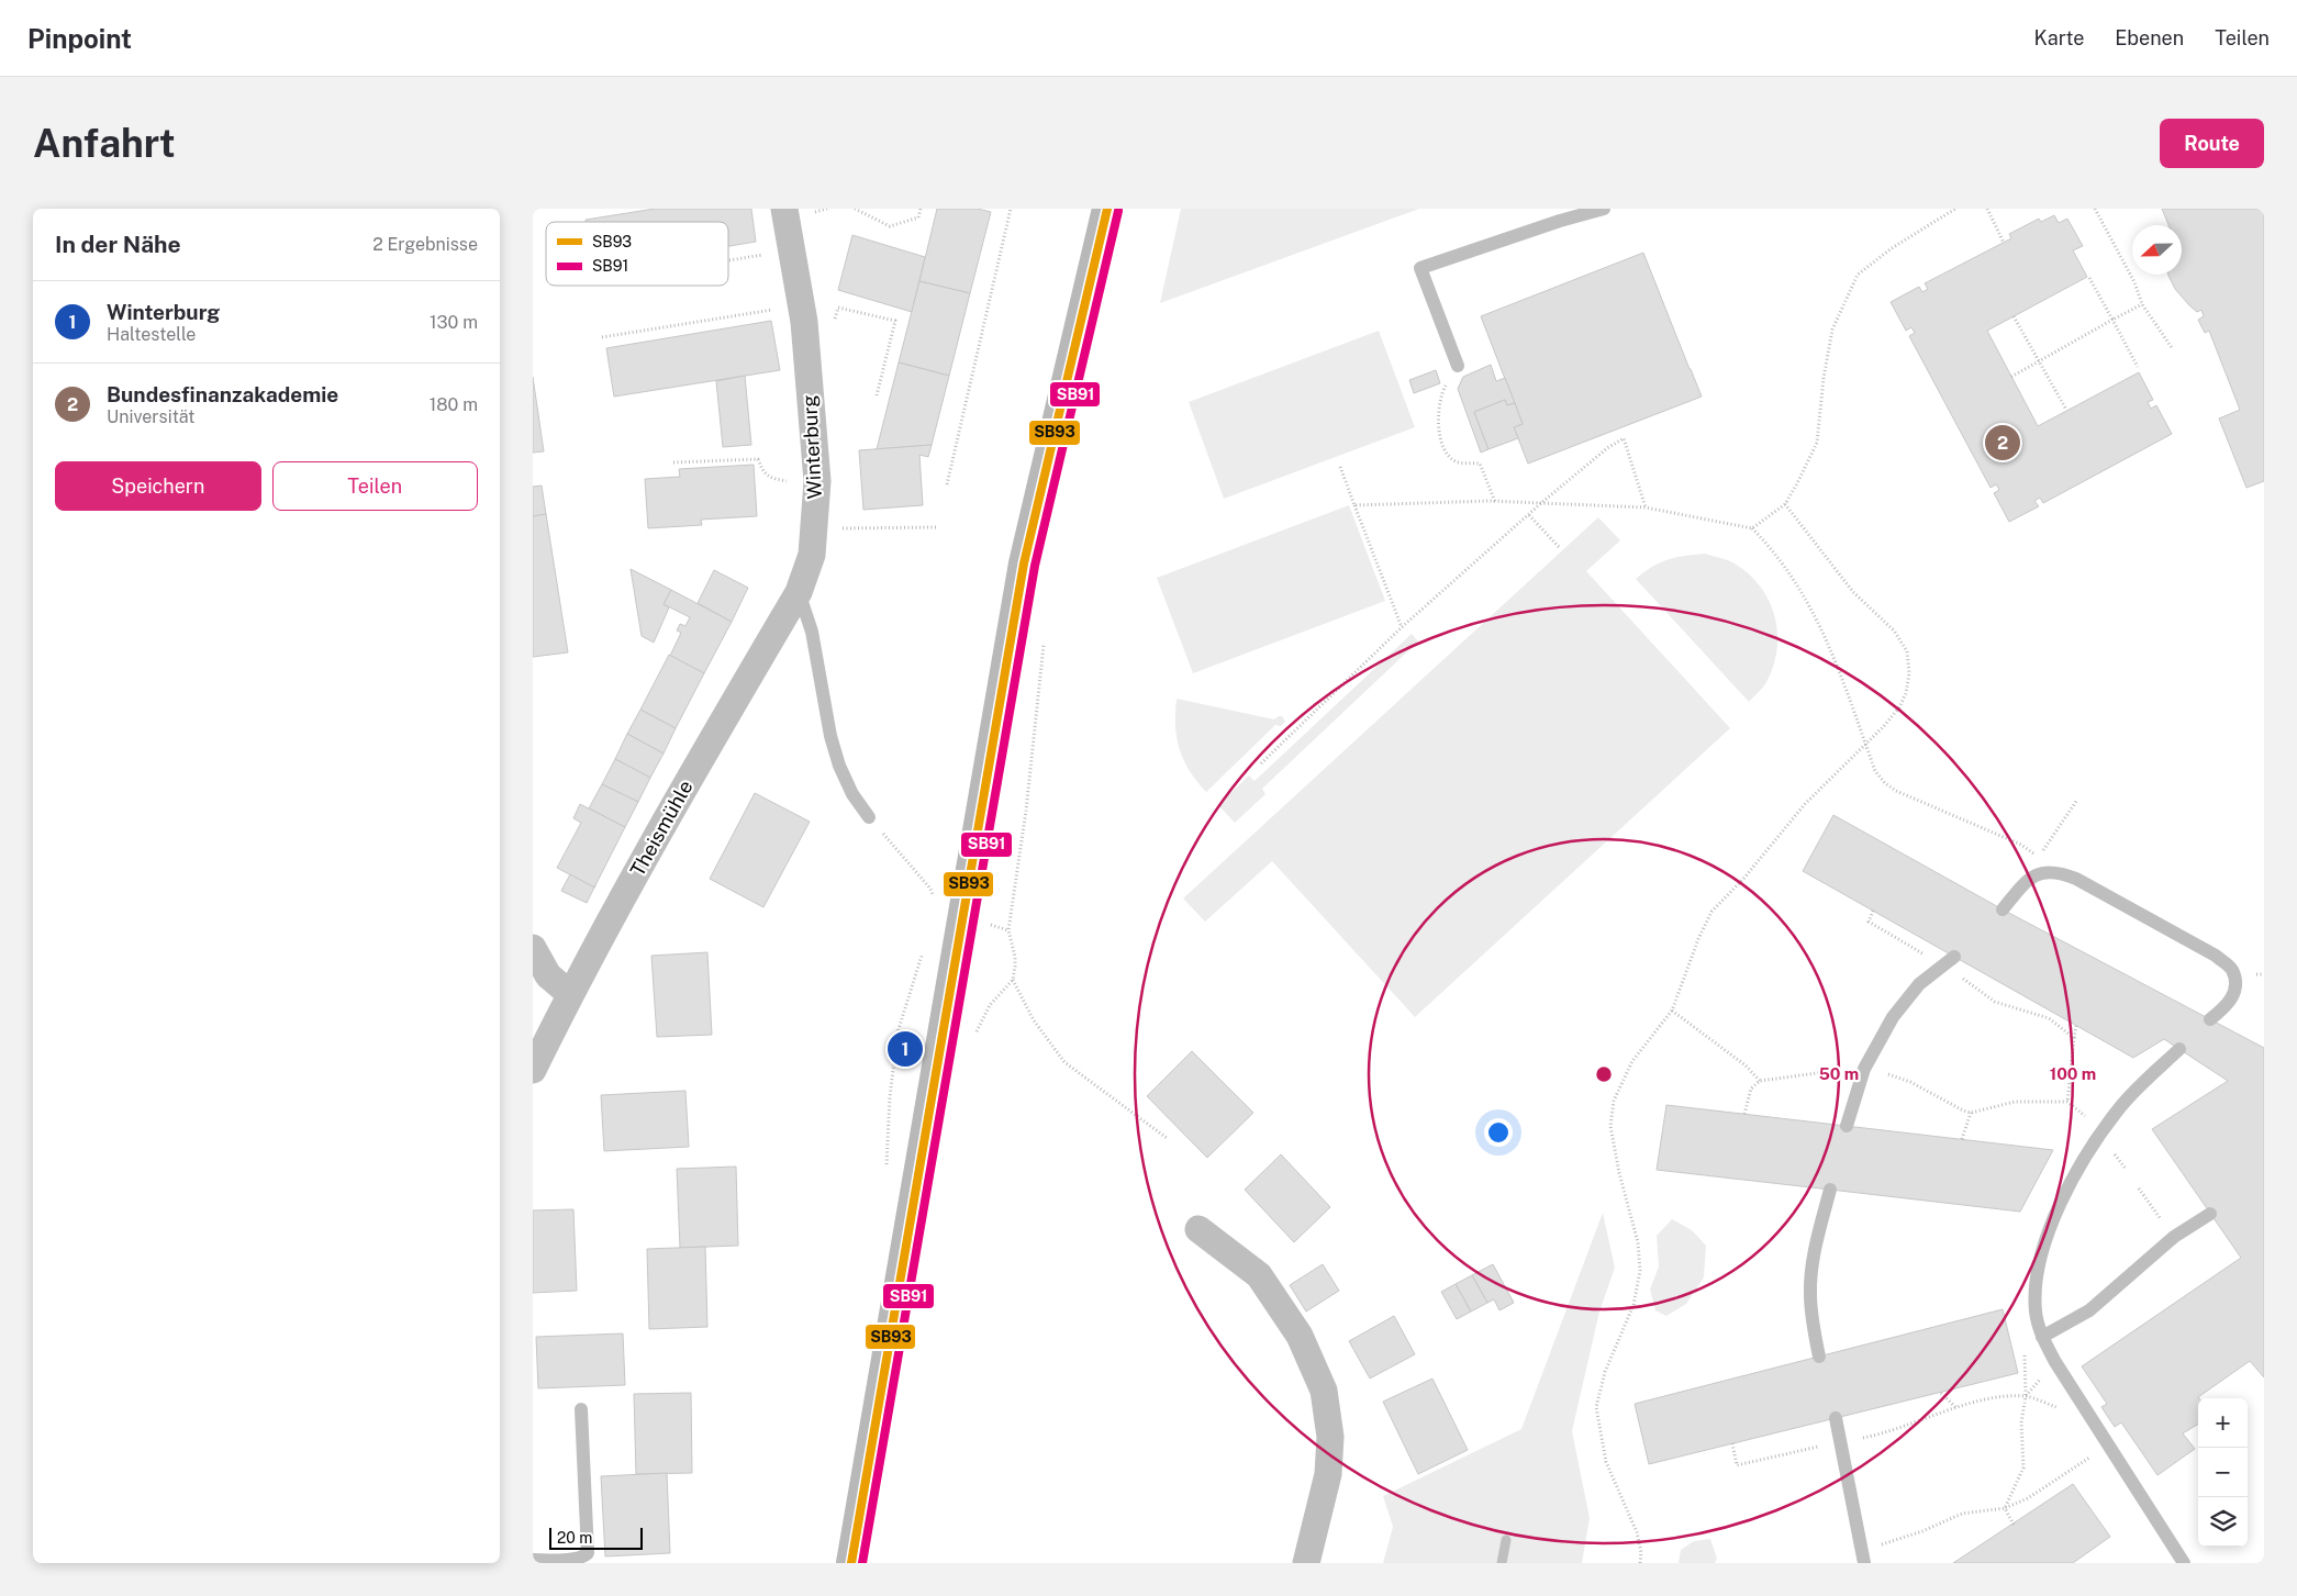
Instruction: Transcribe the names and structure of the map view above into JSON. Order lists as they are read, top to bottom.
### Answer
{
  "streets": {
    "street": ["Winterburg", "Theismühle"]
  },
  "crossings": [
    ["Winterburg", "Theismühle"]
  ],
  "lines": ["transit line SB93", "transit line SB91"],
  "legend": ["SB93", "SB91"],
  "scale_bar": "20 m",
  "north": "left",
  "page": {
    "header": "Pinpoint",
    "nav": ["Karte", "Ebenen", "Teilen"],
    "buttons": [
      "Route",
      ["Speichern", "Teilen"]
    ],
    "title": "Anfahrt",
    "heading": ["In der Nähe", "2 Ergebnisse"],
    "list": [
      {
        "mark": "1",
        "name": "Winterburg",
        "note": "Haltestelle",
        "value": "130 m"
      },
      {
        "mark": "2",
        "name": "Bundesfinanzakademie",
        "note": "Universität",
        "value": "180 m"
      }
    ],
    "pins": ["2", "1"],
    "map_buttons": ["+", "−"],
    "scale": "20 m"
  },
  "rings": ["50 m", "100 m"]
}
